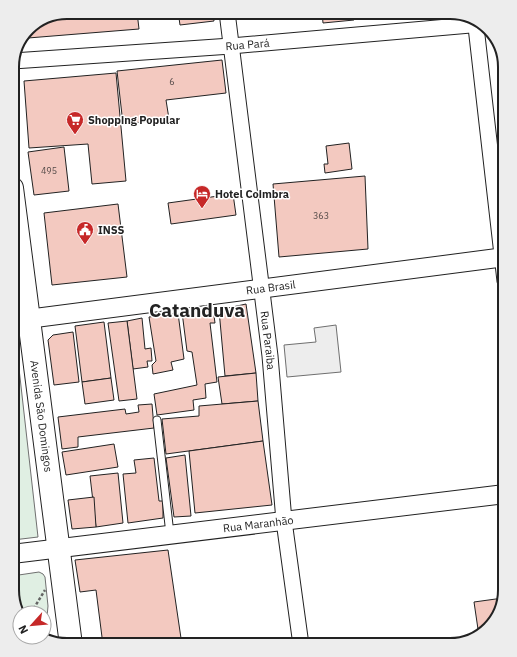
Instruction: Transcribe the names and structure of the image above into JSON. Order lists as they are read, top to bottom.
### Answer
{
  "streets": {
    "main road": ["Avenida São Domingos"],
    "street": [
      "Rua Pará",
      "Rua Brasil",
      "Rua Paraiba",
      "Rua Maranhão"
    ]
  },
  "crossings": [
    ["Rua Pará", "Rua Paraiba"],
    ["Rua Brasil", "Rua Paraiba"],
    ["Rua Brasil", "Avenida São Domingos"],
    ["Rua Paraiba", "Rua Maranhão"],
    ["Avenida São Domingos", "Rua Maranhão"]
  ],
  "districts": ["Catanduva"],
  "places": {
    "supermarket": ["Shopping Popular"],
    "hotel": ["Hotel Coimbra"],
    "public building": ["INSS"]
  },
  "house_numbers": ["6", "495", "363"],
  "north": "bottom left"
}
